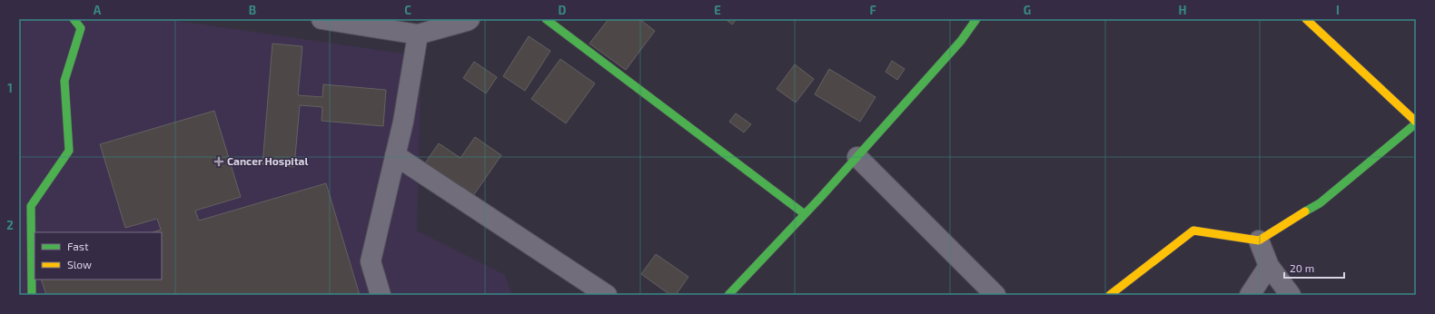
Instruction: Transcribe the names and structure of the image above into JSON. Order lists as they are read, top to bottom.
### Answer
{
  "places": {
    "health": ["Cancer Hospital"]
  },
  "legend": ["Fast", "Slow"],
  "scale_bar": "20 m",
  "grid": {
    "columns": [
      "A",
      "B",
      "C",
      "D",
      "E",
      "F",
      "G",
      "H",
      "I"
    ],
    "rows": ["1", "2"]
  }
}
